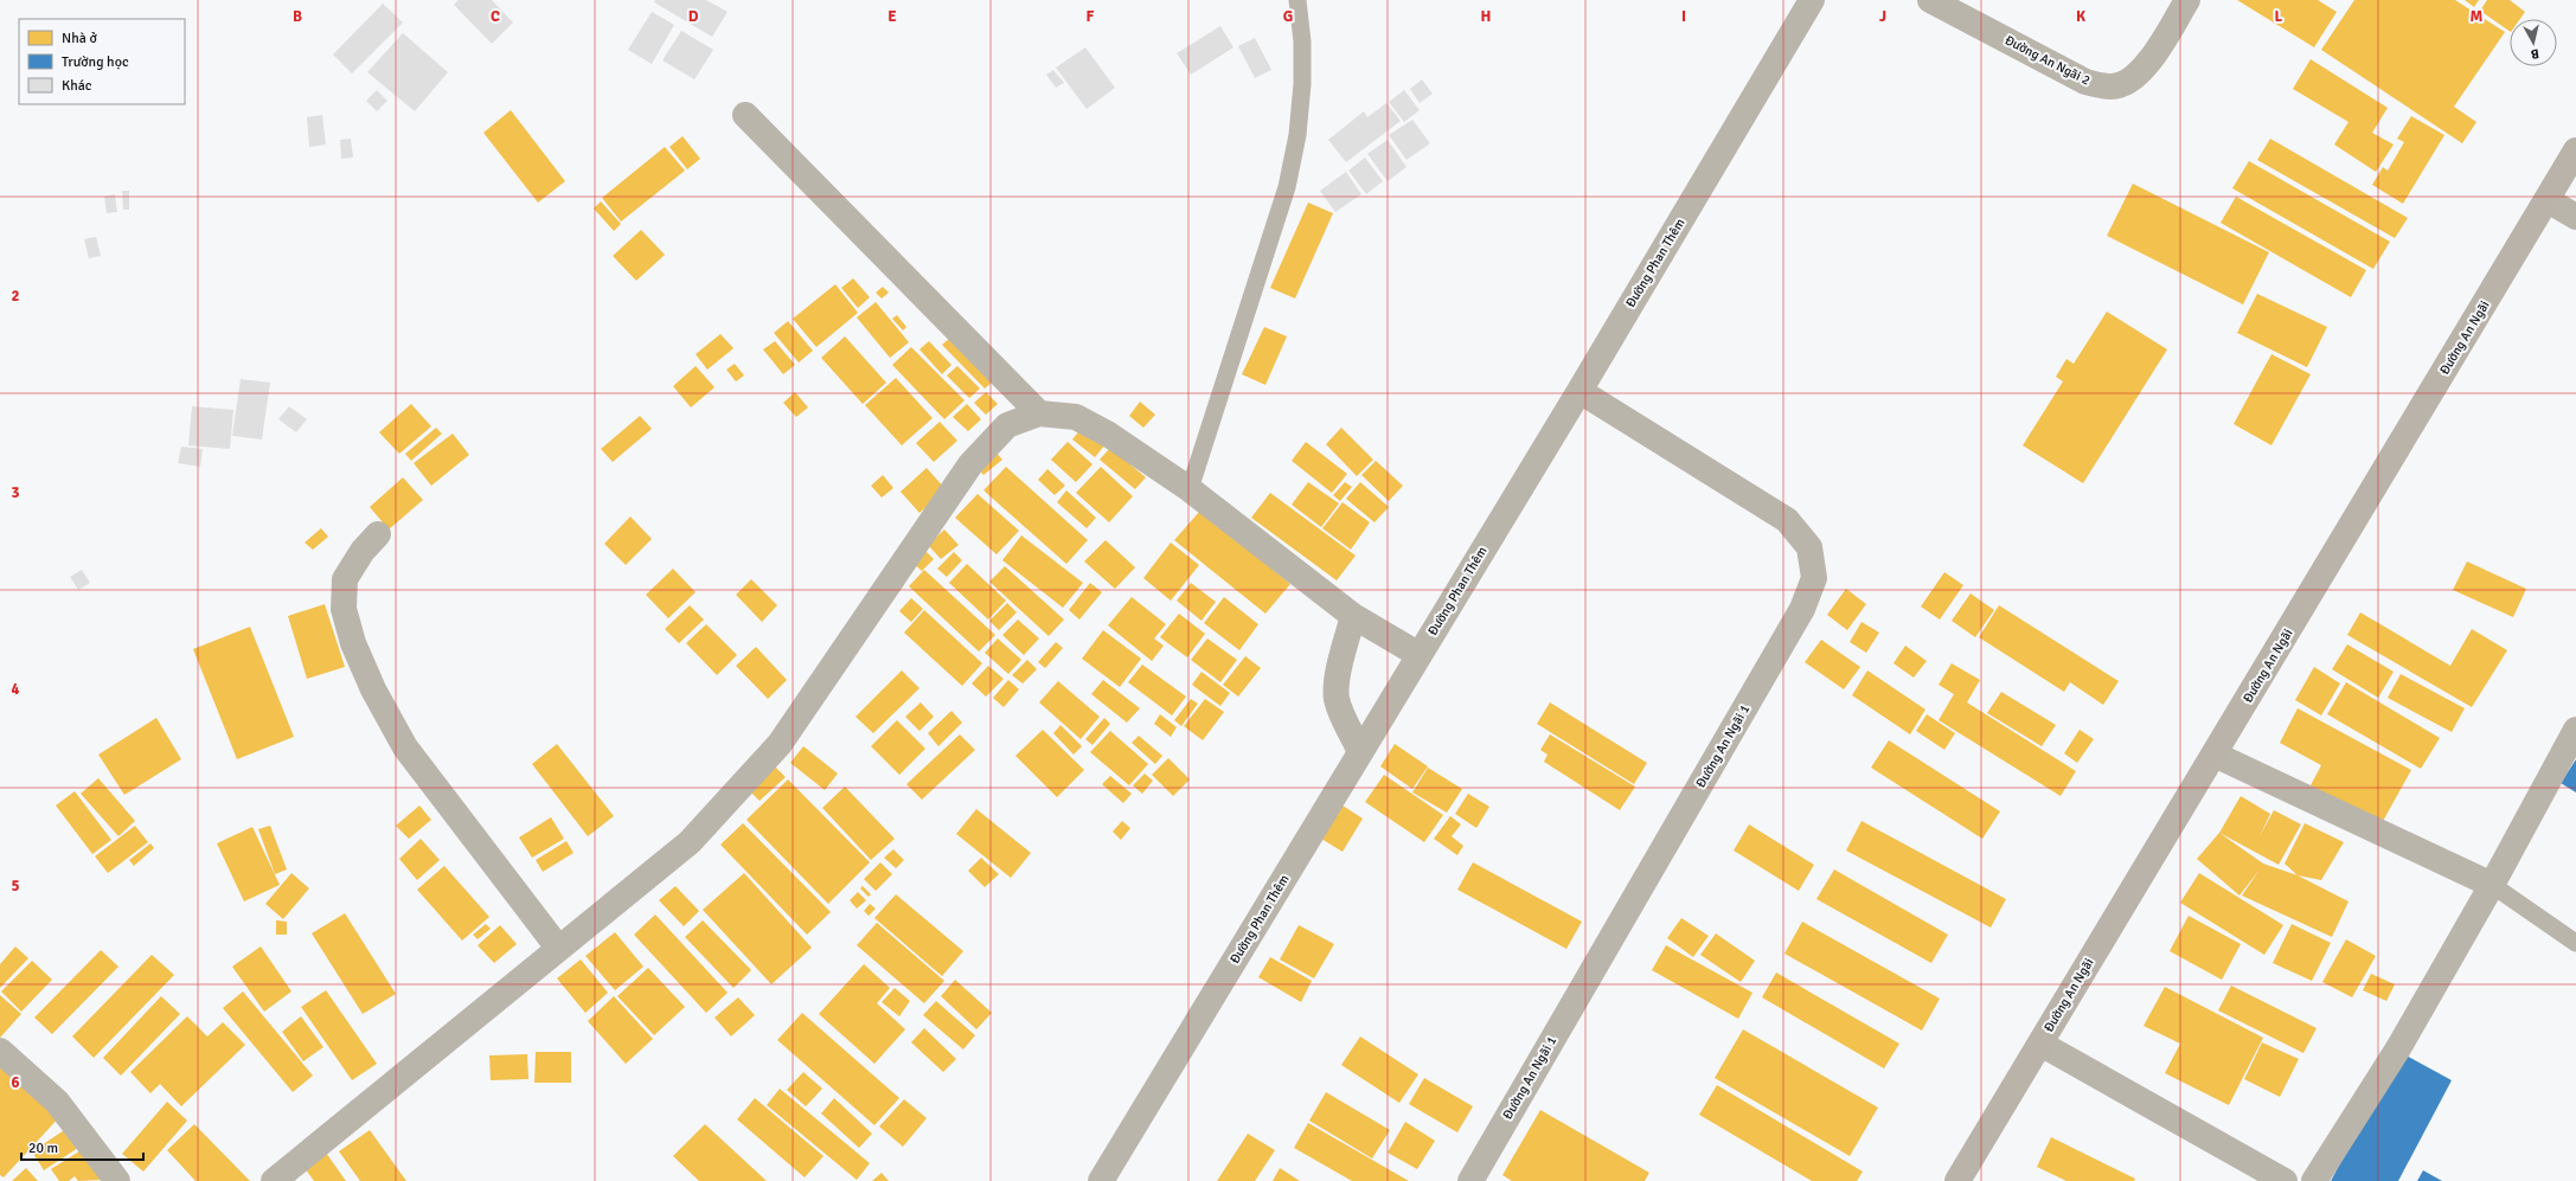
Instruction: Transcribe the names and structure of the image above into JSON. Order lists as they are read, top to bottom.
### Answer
{
  "streets": {
    "main road": ["Đường An Ngãi"],
    "street": ["Đường An Ngãi 2", "Đường Phan Thêm", "Đường An Ngãi 1"]
  },
  "crossings": [
    ["Đường Phan Thêm", "Đường An Ngãi 1"]
  ],
  "legend": ["Nhà ở", "Trường học", "Khác"],
  "scale_bar": "20 m",
  "north": "bottom",
  "grid": {
    "columns": [
      "B",
      "C",
      "D",
      "E",
      "F",
      "G",
      "H",
      "I",
      "J",
      "K",
      "L",
      "M"
    ],
    "rows": [
      "2",
      "3",
      "4",
      "5",
      "6"
    ]
  }
}
